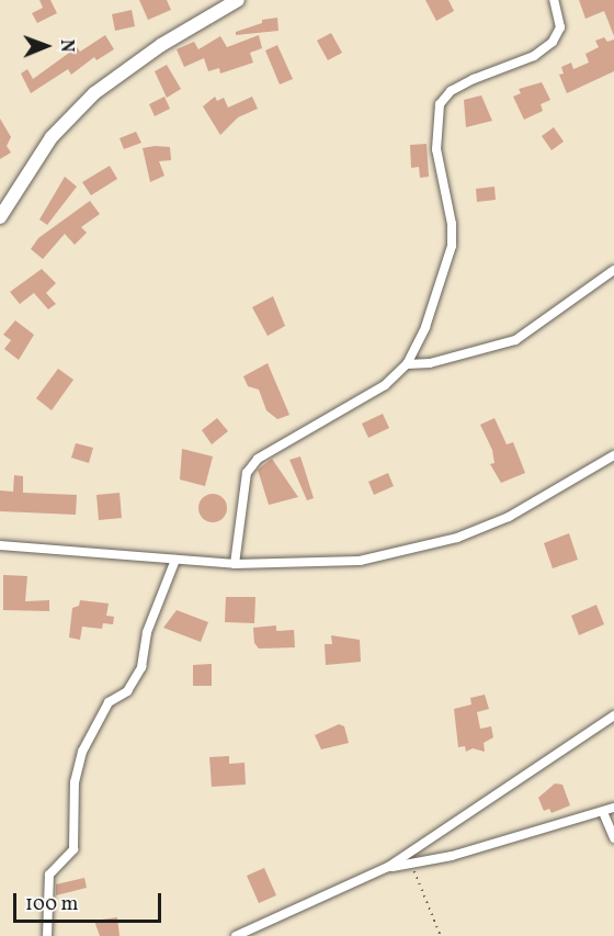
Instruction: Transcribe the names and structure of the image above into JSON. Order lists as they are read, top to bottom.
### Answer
{
  "scale_bar": "100 m",
  "north": "right"
}
